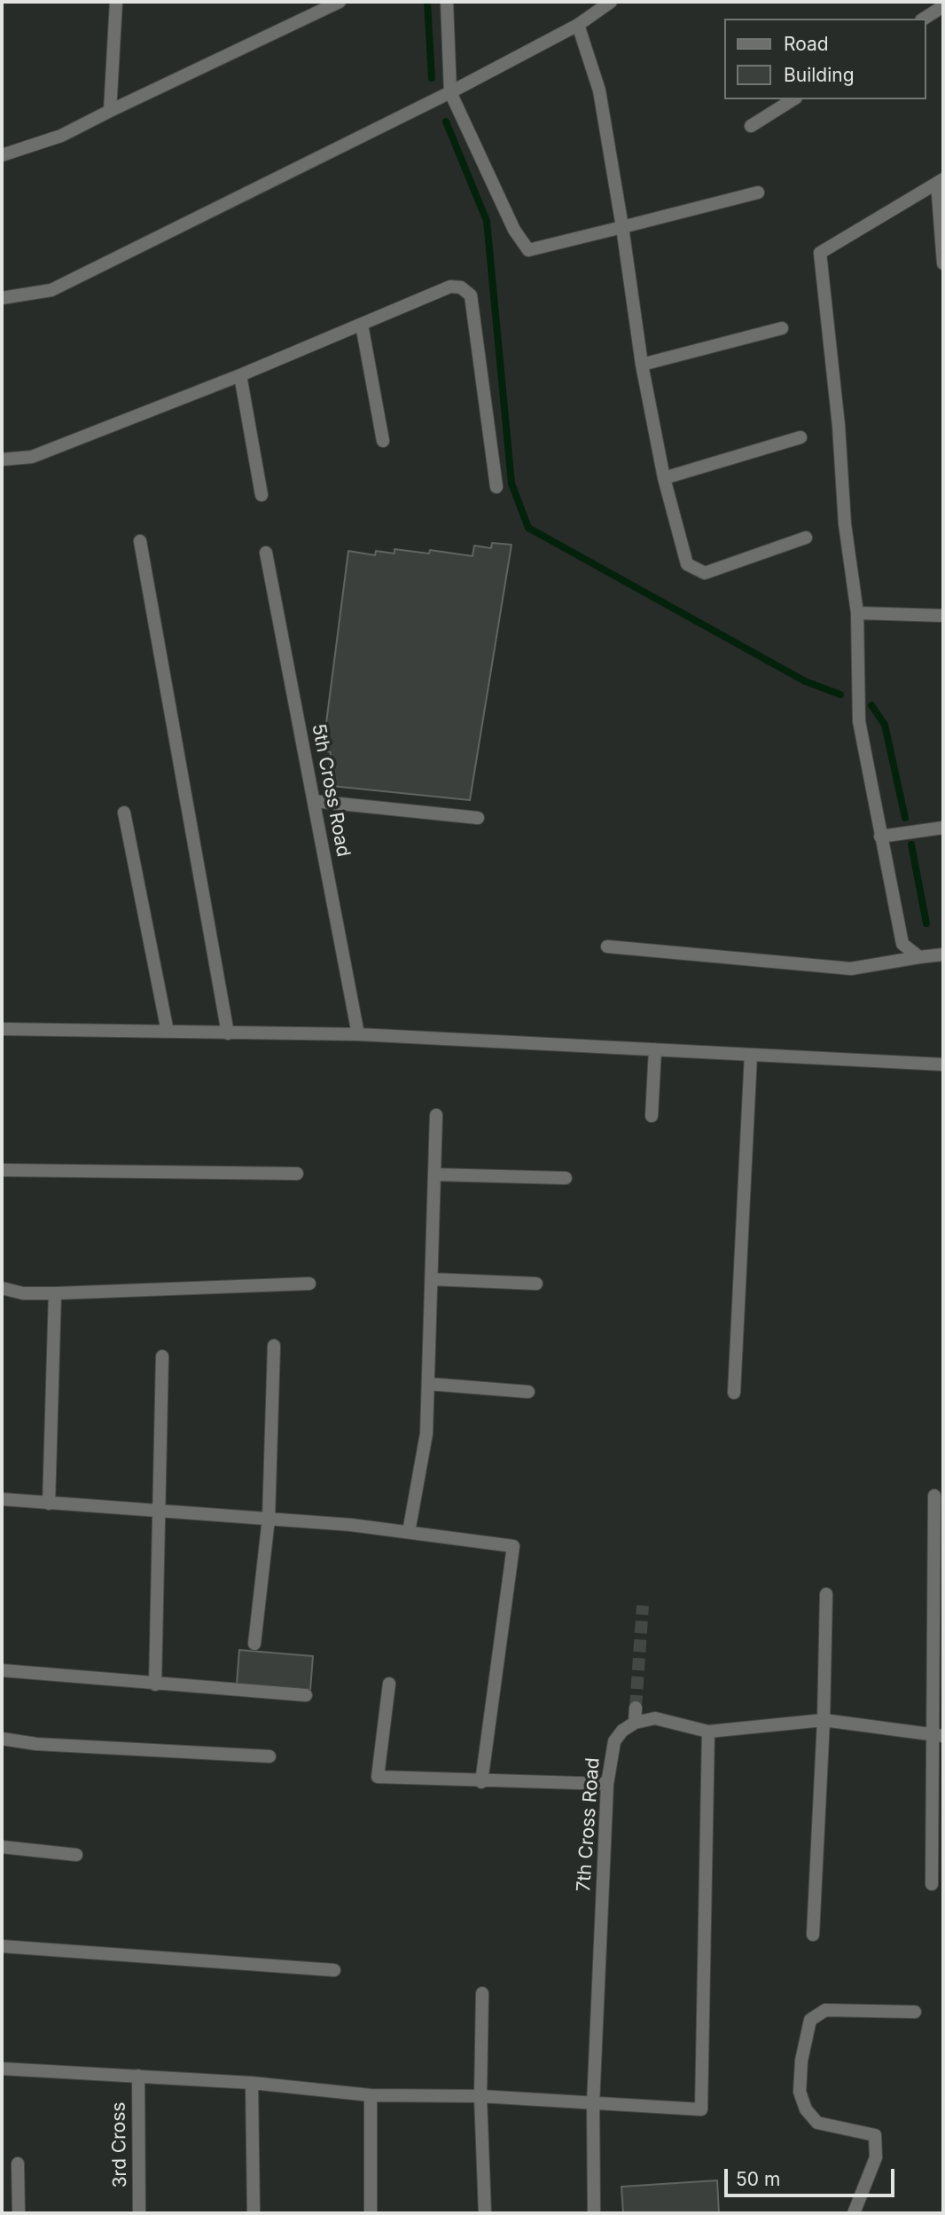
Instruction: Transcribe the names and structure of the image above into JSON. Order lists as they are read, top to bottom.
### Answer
{
  "streets": {
    "street": ["5th Cross Road", "7th Cross Road", "3rd Cross"]
  },
  "legend": ["Road", "Building"],
  "scale_bar": "50 m"
}
